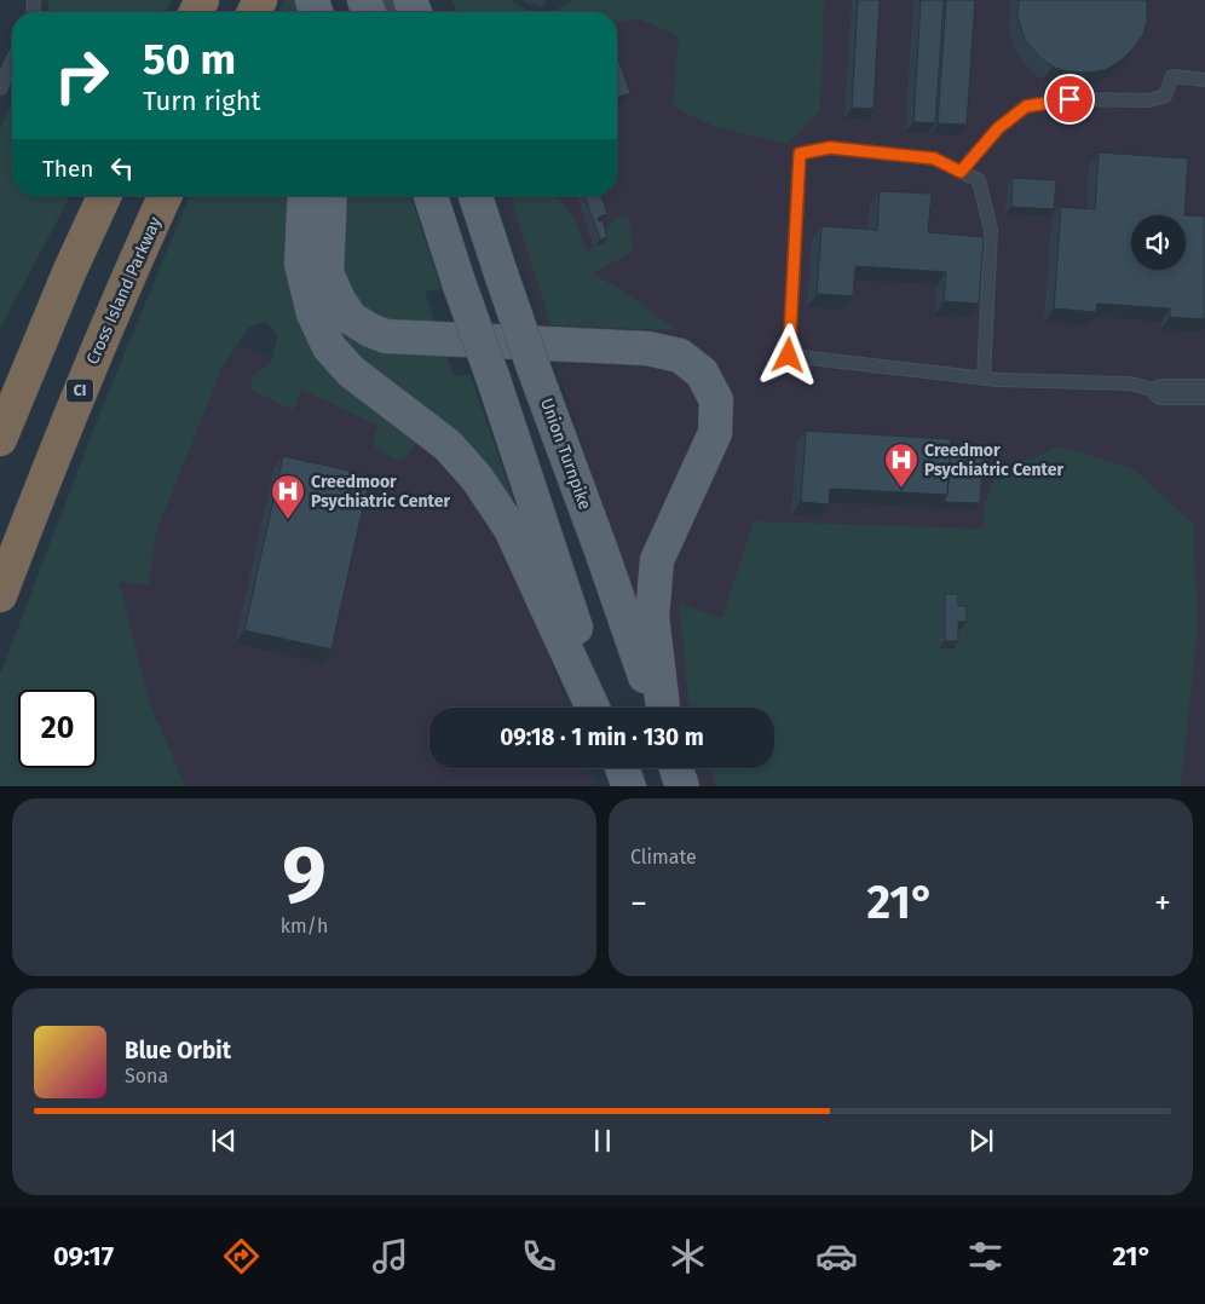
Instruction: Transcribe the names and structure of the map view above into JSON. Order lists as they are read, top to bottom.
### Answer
{
  "streets": {
    "highway": ["Cross Island Parkway", "CI"],
    "main road": ["Union Turnpike"]
  },
  "places": {
    "hospital": ["Creedmor Psychiatric Center", "Creedmoor Psychiatric Center"]
  },
  "page": {
    "turn": ["50 m", "Turn right"],
    "then": "Then",
    "limit": "20",
    "trip": "09:18 · 1 min · 130 m",
    "tile": [
      ["9", "km/h"],
      "Climate"
    ],
    "heat": ["−", "21°", "+"],
    "song": ["Blue Orbit", "Sona"],
    "tabs": ["09:17", "21°"]
  }
}
